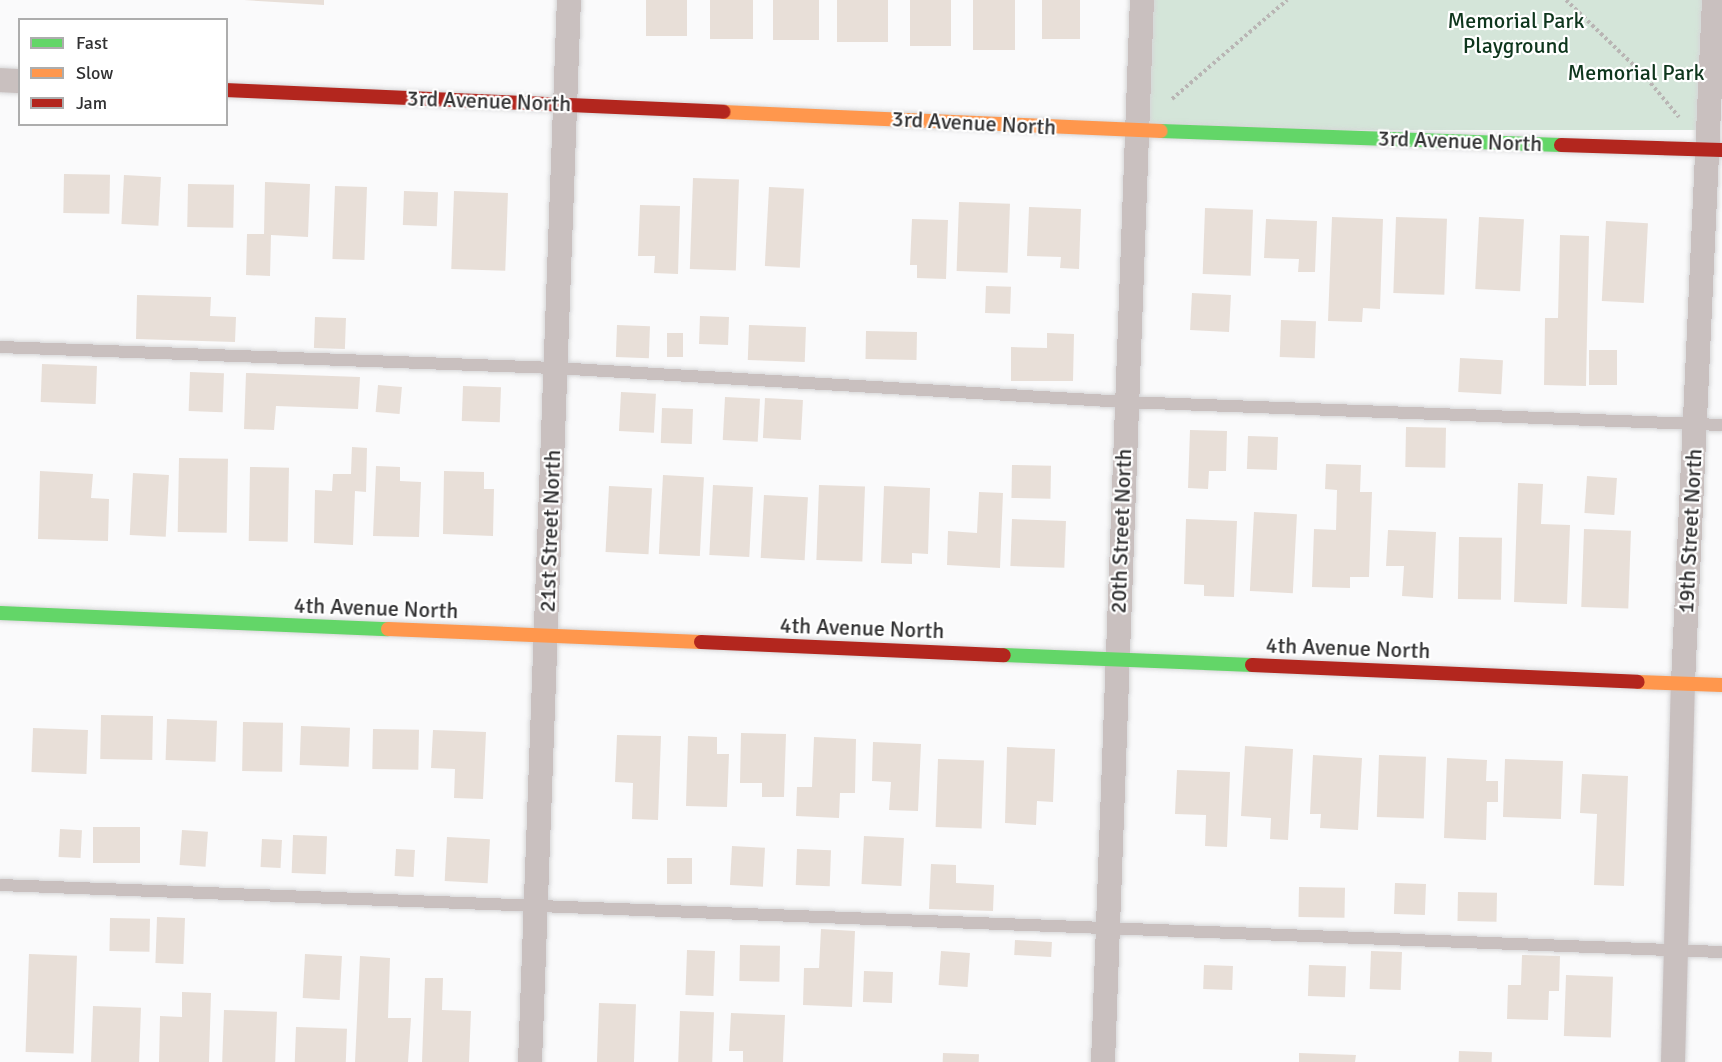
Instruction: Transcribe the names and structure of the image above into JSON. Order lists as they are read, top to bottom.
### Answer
{
  "streets": {
    "street": [
      "3rd Avenue North",
      "21st Street North",
      "20th Street North",
      "19th Street North",
      "4th Avenue North"
    ]
  },
  "crossings": [
    ["3rd Avenue North", "21st Street North"],
    ["3rd Avenue North", "20th Street North"],
    ["3rd Avenue North", "19th Street North"],
    ["21st Street North", "4th Avenue North"],
    ["20th Street North", "4th Avenue North"],
    ["19th Street North", "4th Avenue North"]
  ],
  "parks": ["Memorial Park Playground", "Memorial Park"],
  "legend": ["Fast", "Slow", "Jam"]
}
